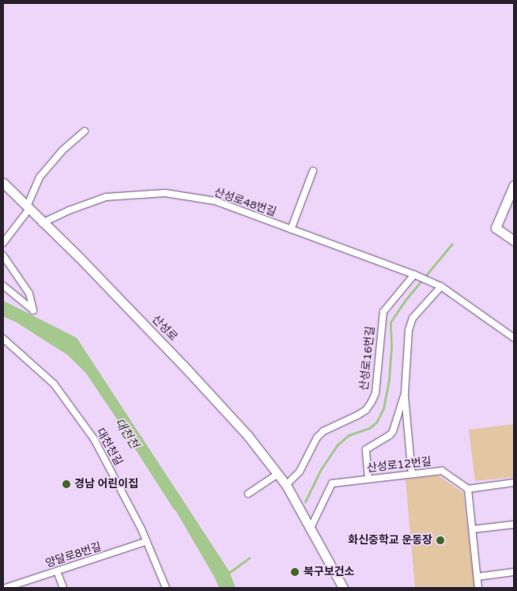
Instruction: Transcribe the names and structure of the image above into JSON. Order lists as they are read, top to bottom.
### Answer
{
  "streets": {
    "main road": ["산성로"],
    "street": [
      "산성로48번길",
      "산성로16번길",
      "대천천길",
      "산성로12번길",
      "양달로8번길"
    ]
  },
  "crossings": [
    ["산성로48번길", "산성로"],
    ["산성로48번길", "산성로16번길"],
    ["산성로", "산성로16번길"],
    ["산성로", "산성로12번길"],
    ["대천천길", "양달로8번길"]
  ],
  "water": ["대천천"],
  "places": ["경남 어린이집", "화신중학교 운동장", "북구보건소"]
}
